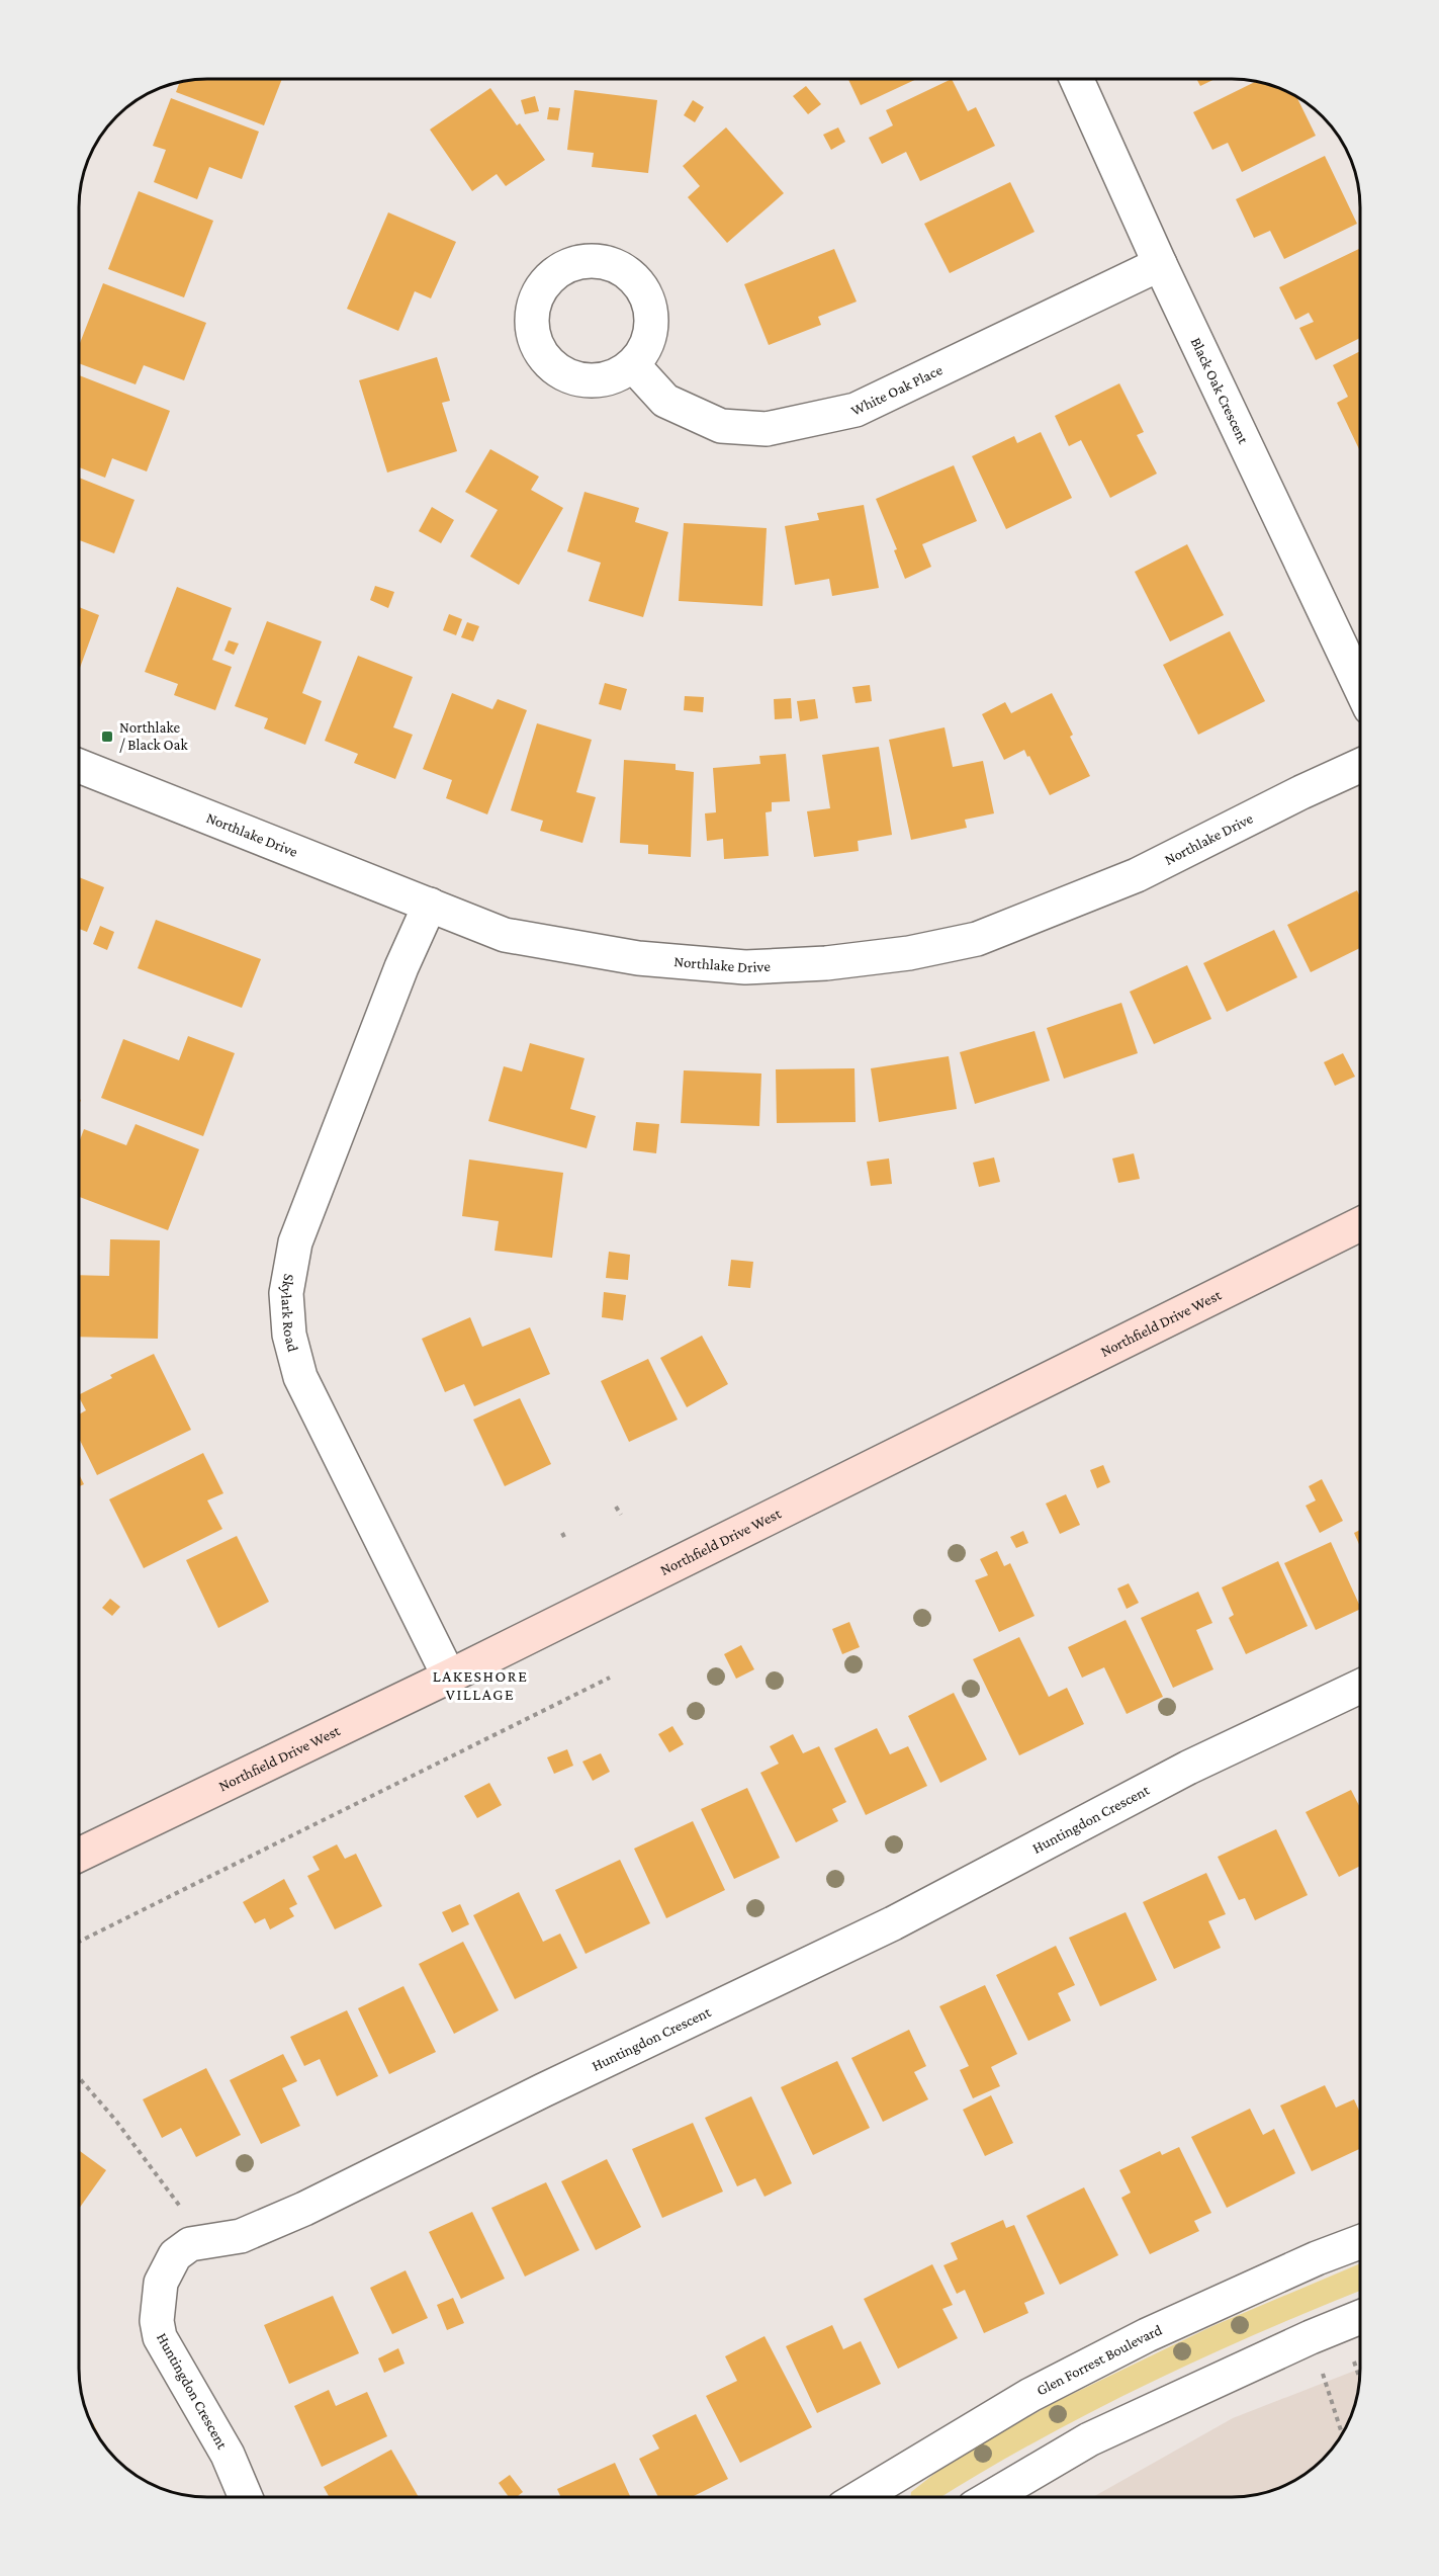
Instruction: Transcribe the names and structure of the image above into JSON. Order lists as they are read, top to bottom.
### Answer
{
  "streets": {
    "main road": ["Northfield Drive West"],
    "street": [
      "White Oak Place",
      "Black Oak Crescent",
      "Northlake Drive",
      "Skylark Road",
      "Huntingdon Crescent",
      "Glen Forrest Boulevard"
    ]
  },
  "crossings": [
    ["White Oak Place", "Black Oak Crescent"],
    ["Northlake Drive", "Skylark Road"],
    ["Skylark Road", "Northfield Drive West"]
  ],
  "districts": ["LAKESHORE VILLAGE"],
  "places": {
    "transit": ["Northlake / Black Oak"]
  }
}
